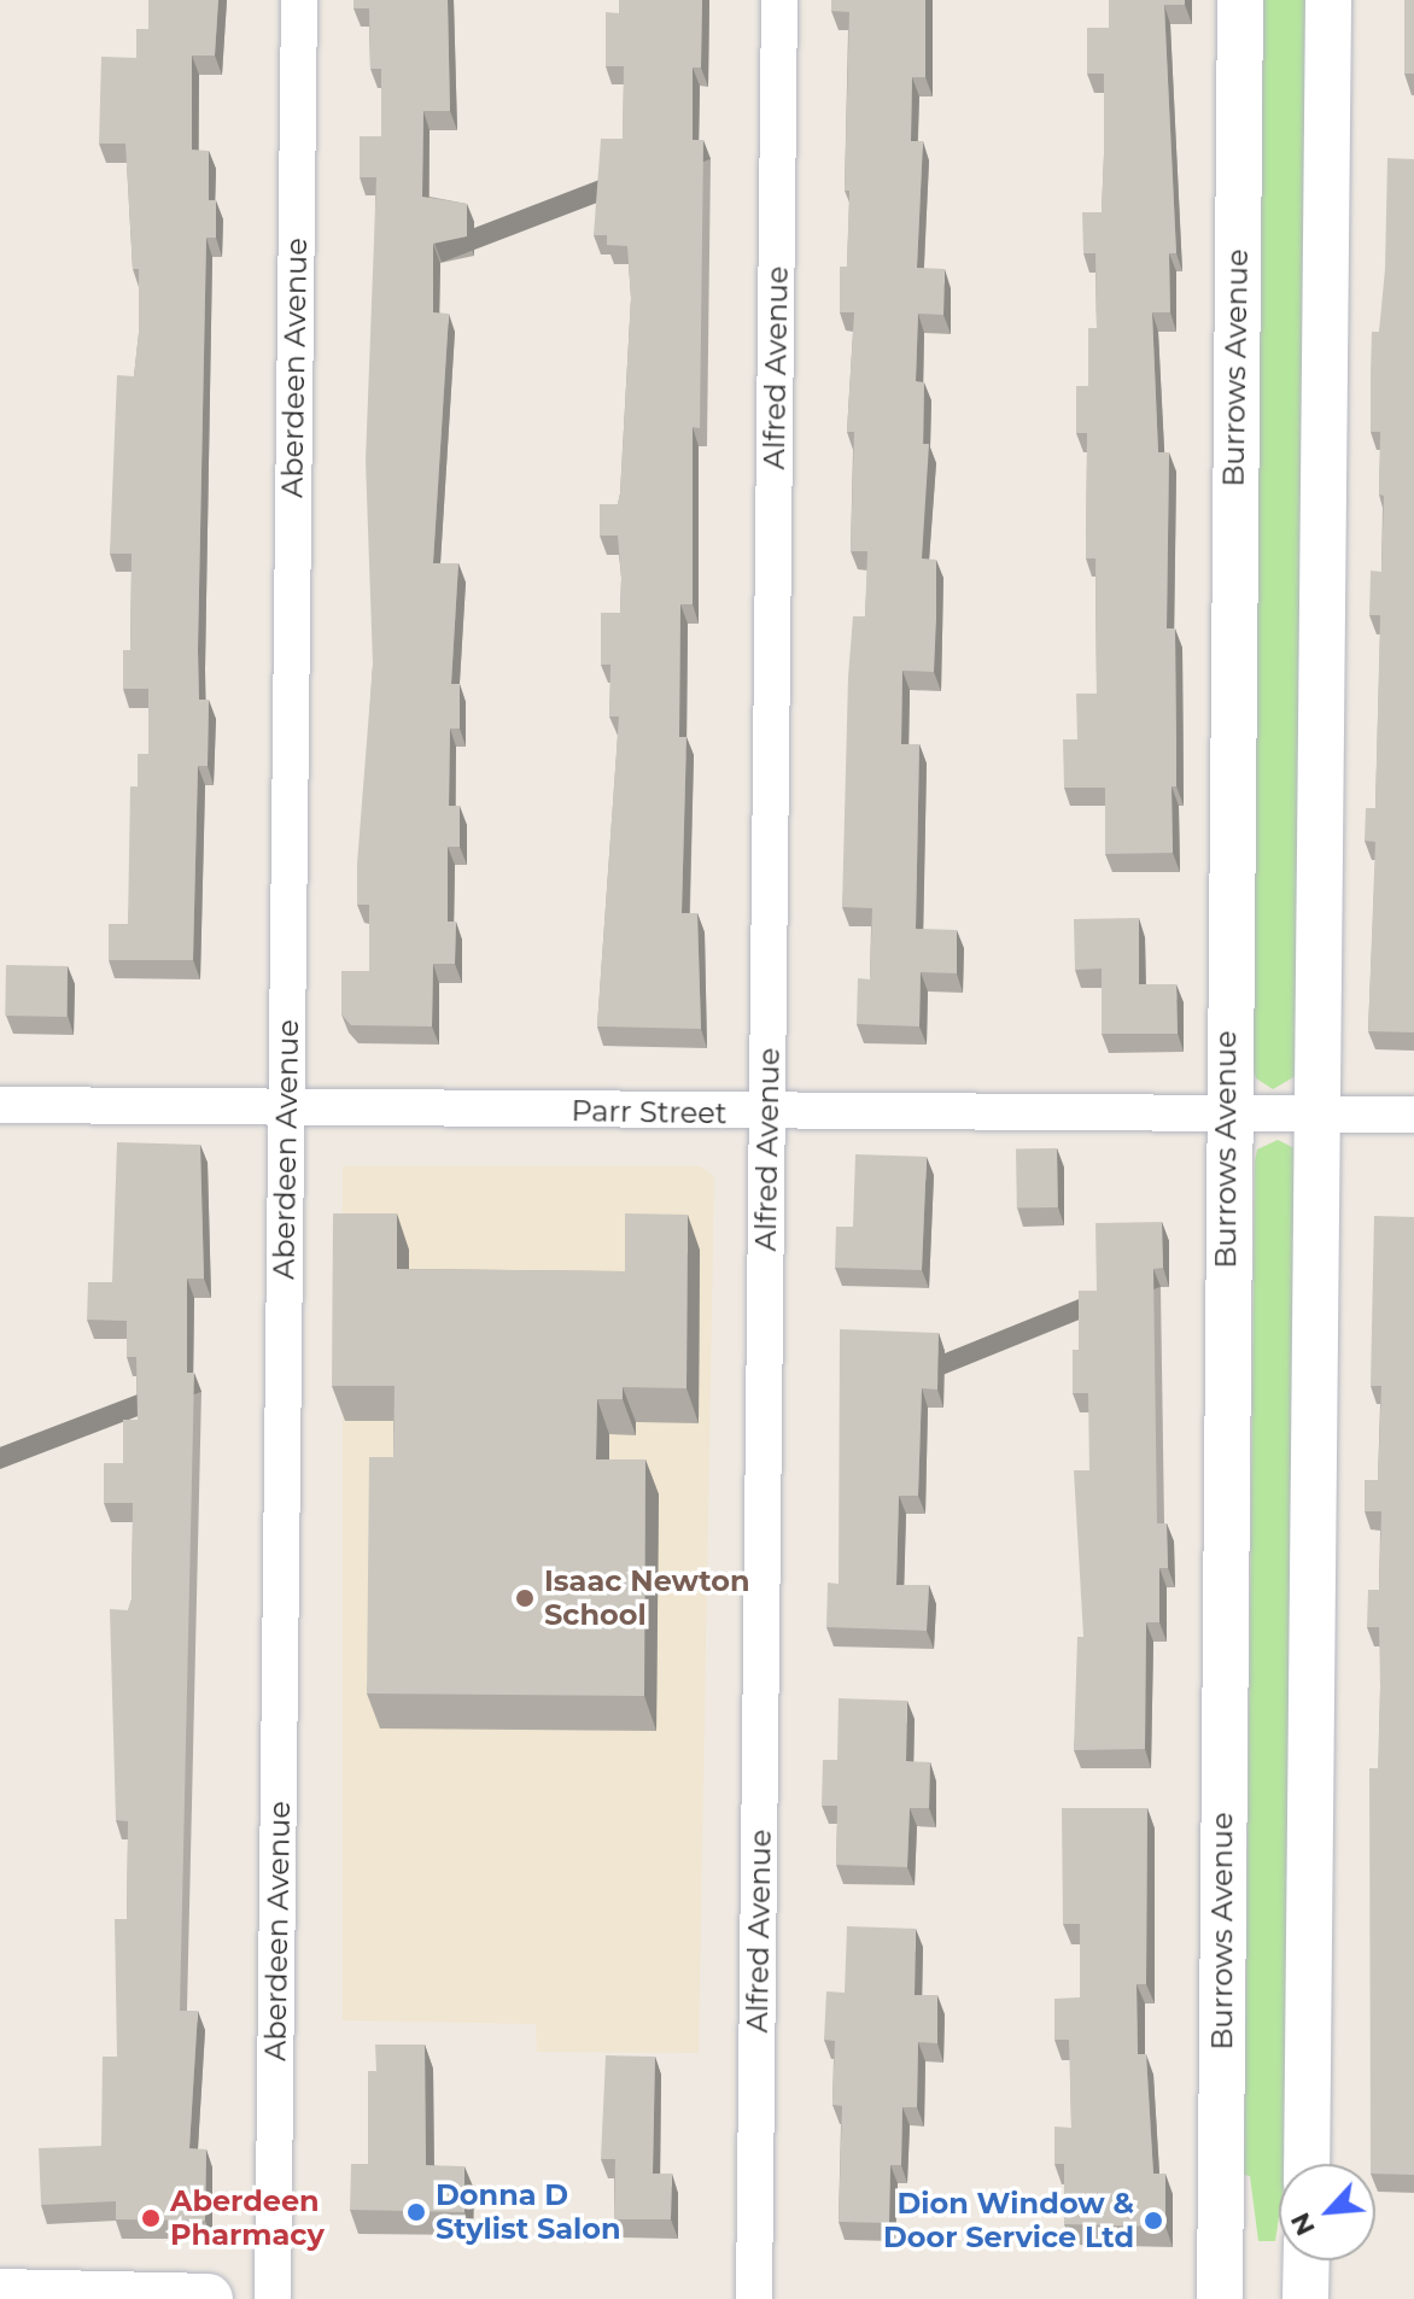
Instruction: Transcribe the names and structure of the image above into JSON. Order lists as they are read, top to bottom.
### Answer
{
  "streets": {
    "street": [
      "Aberdeen Avenue",
      "Alfred Avenue",
      "Burrows Avenue",
      "Parr Street"
    ]
  },
  "crossings": [
    ["Aberdeen Avenue", "Parr Street"],
    ["Alfred Avenue", "Parr Street"],
    ["Burrows Avenue", "Parr Street"]
  ],
  "places": [
    "Isaac Newton School",
    "Donna D Stylist Salon",
    "Aberdeen Pharmacy",
    "Dion Window & Door Service Ltd"
  ],
  "north": "bottom left"
}
